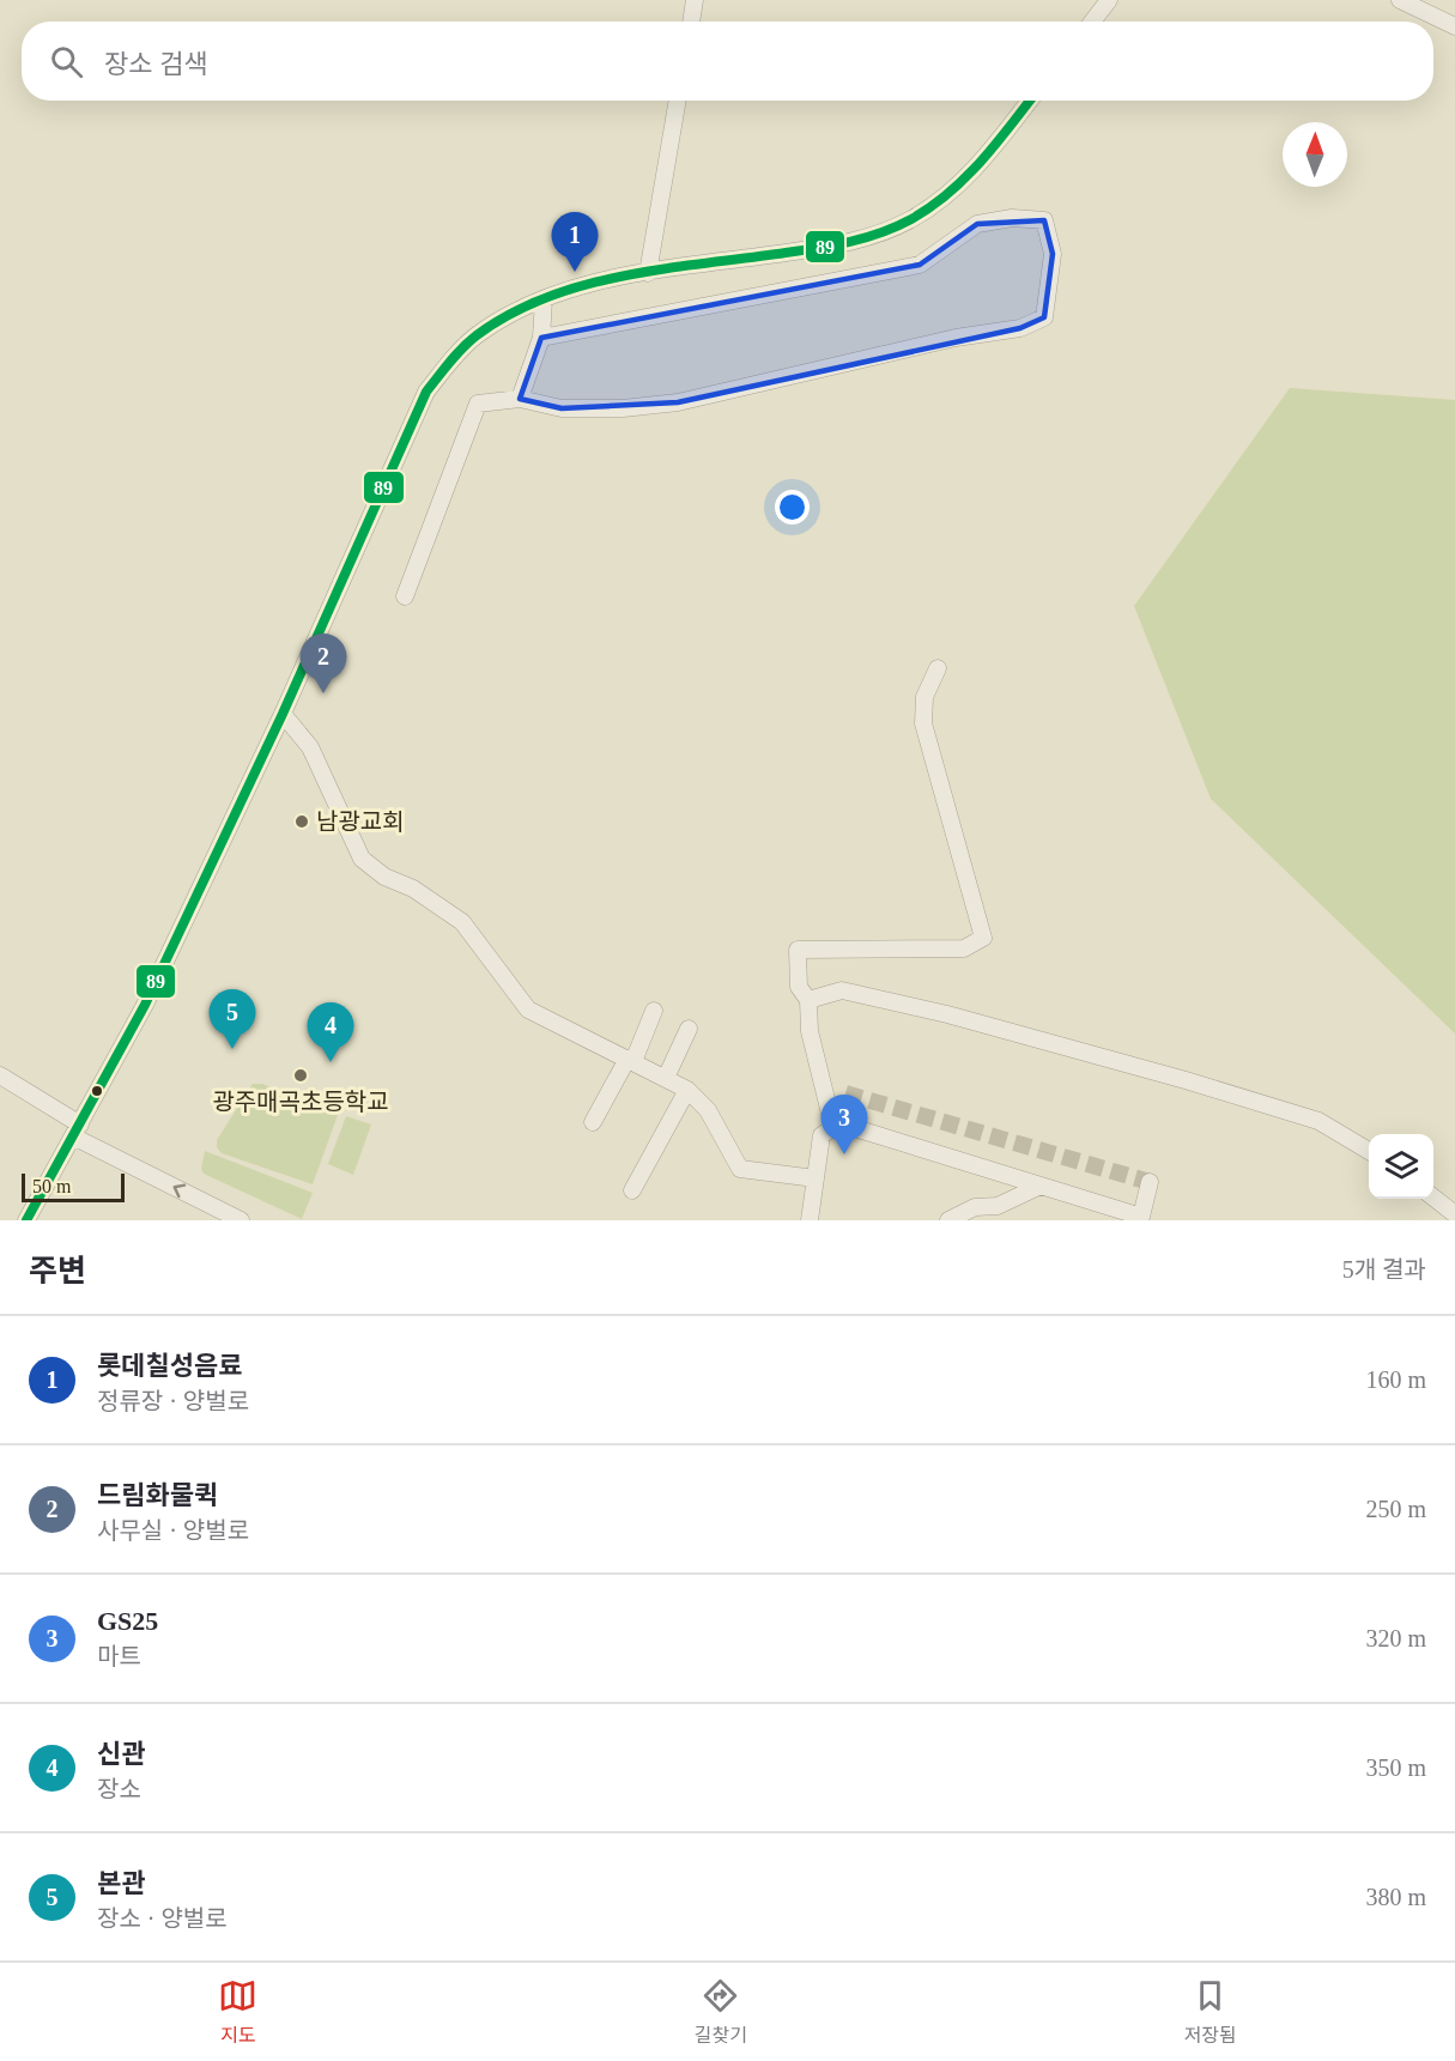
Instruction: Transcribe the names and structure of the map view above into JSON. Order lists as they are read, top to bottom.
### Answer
{
  "places": ["남광교회", "광주매곡초등학교"],
  "lines": ["transit line 89"],
  "scale_bar": "50 m",
  "north": "top",
  "page": {
    "search": "장소 검색",
    "pins": [
      "1",
      "2",
      "5",
      "4",
      "3"
    ],
    "scale": "50 m",
    "heading": ["주변", "5개 결과"],
    "list": [
      {
        "mark": "1",
        "name": "롯데칠성음료",
        "note": "정류장 · 양벌로",
        "value": "160 m"
      },
      {
        "mark": "2",
        "name": "드림화물퀵",
        "note": "사무실 · 양벌로",
        "value": "250 m"
      },
      {
        "mark": "3",
        "name": "GS25",
        "note": "마트",
        "value": "320 m"
      },
      {
        "mark": "4",
        "name": "신관",
        "note": "장소",
        "value": "350 m"
      },
      {
        "mark": "5",
        "name": "본관",
        "note": "장소 · 양벌로",
        "value": "380 m"
      }
    ],
    "nav": ["지도", "길찾기", "저장됨"]
  }
}
